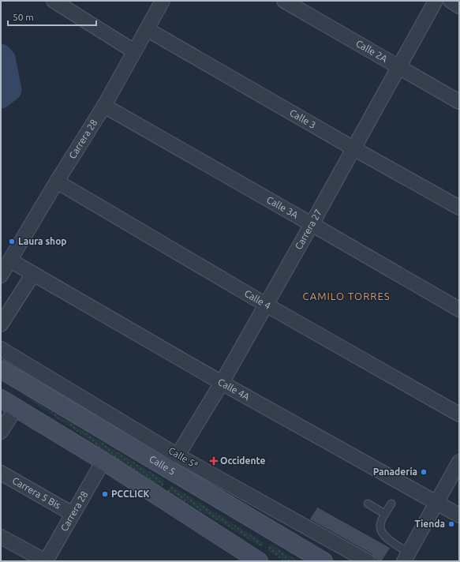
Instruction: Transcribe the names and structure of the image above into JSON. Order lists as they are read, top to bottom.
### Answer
{
  "streets": {
    "main road": ["Calle 5"],
    "street": [
      "Calle 2A",
      "Calle 3",
      "Carrera 28",
      "Calle 3A",
      "Carrera 27",
      "Calle 4",
      "Calle 4A",
      "Calle 5ª",
      "Carrera 5 Bis"
    ]
  },
  "crossings": [
    ["Calle 2A", "Carrera 27"],
    ["Calle 3", "Carrera 28"],
    ["Calle 3", "Carrera 27"],
    ["Carrera 28", "Calle 3A"],
    ["Carrera 28", "Calle 4"],
    ["Carrera 28", "Calle 4A"],
    ["Carrera 28", "Carrera 5 Bis"],
    ["Calle 3A", "Carrera 27"],
    ["Carrera 27", "Calle 4"],
    ["Carrera 27", "Calle 4A"],
    ["Carrera 27", "Calle 5ª"]
  ],
  "districts": ["CAMILO TORRES"],
  "places": {
    "other": [
      "Laura shop",
      "Panadería",
      "PCCLICK",
      "Tienda"
    ],
    "health": ["Occidente"]
  },
  "scale_bar": "50 m"
}
